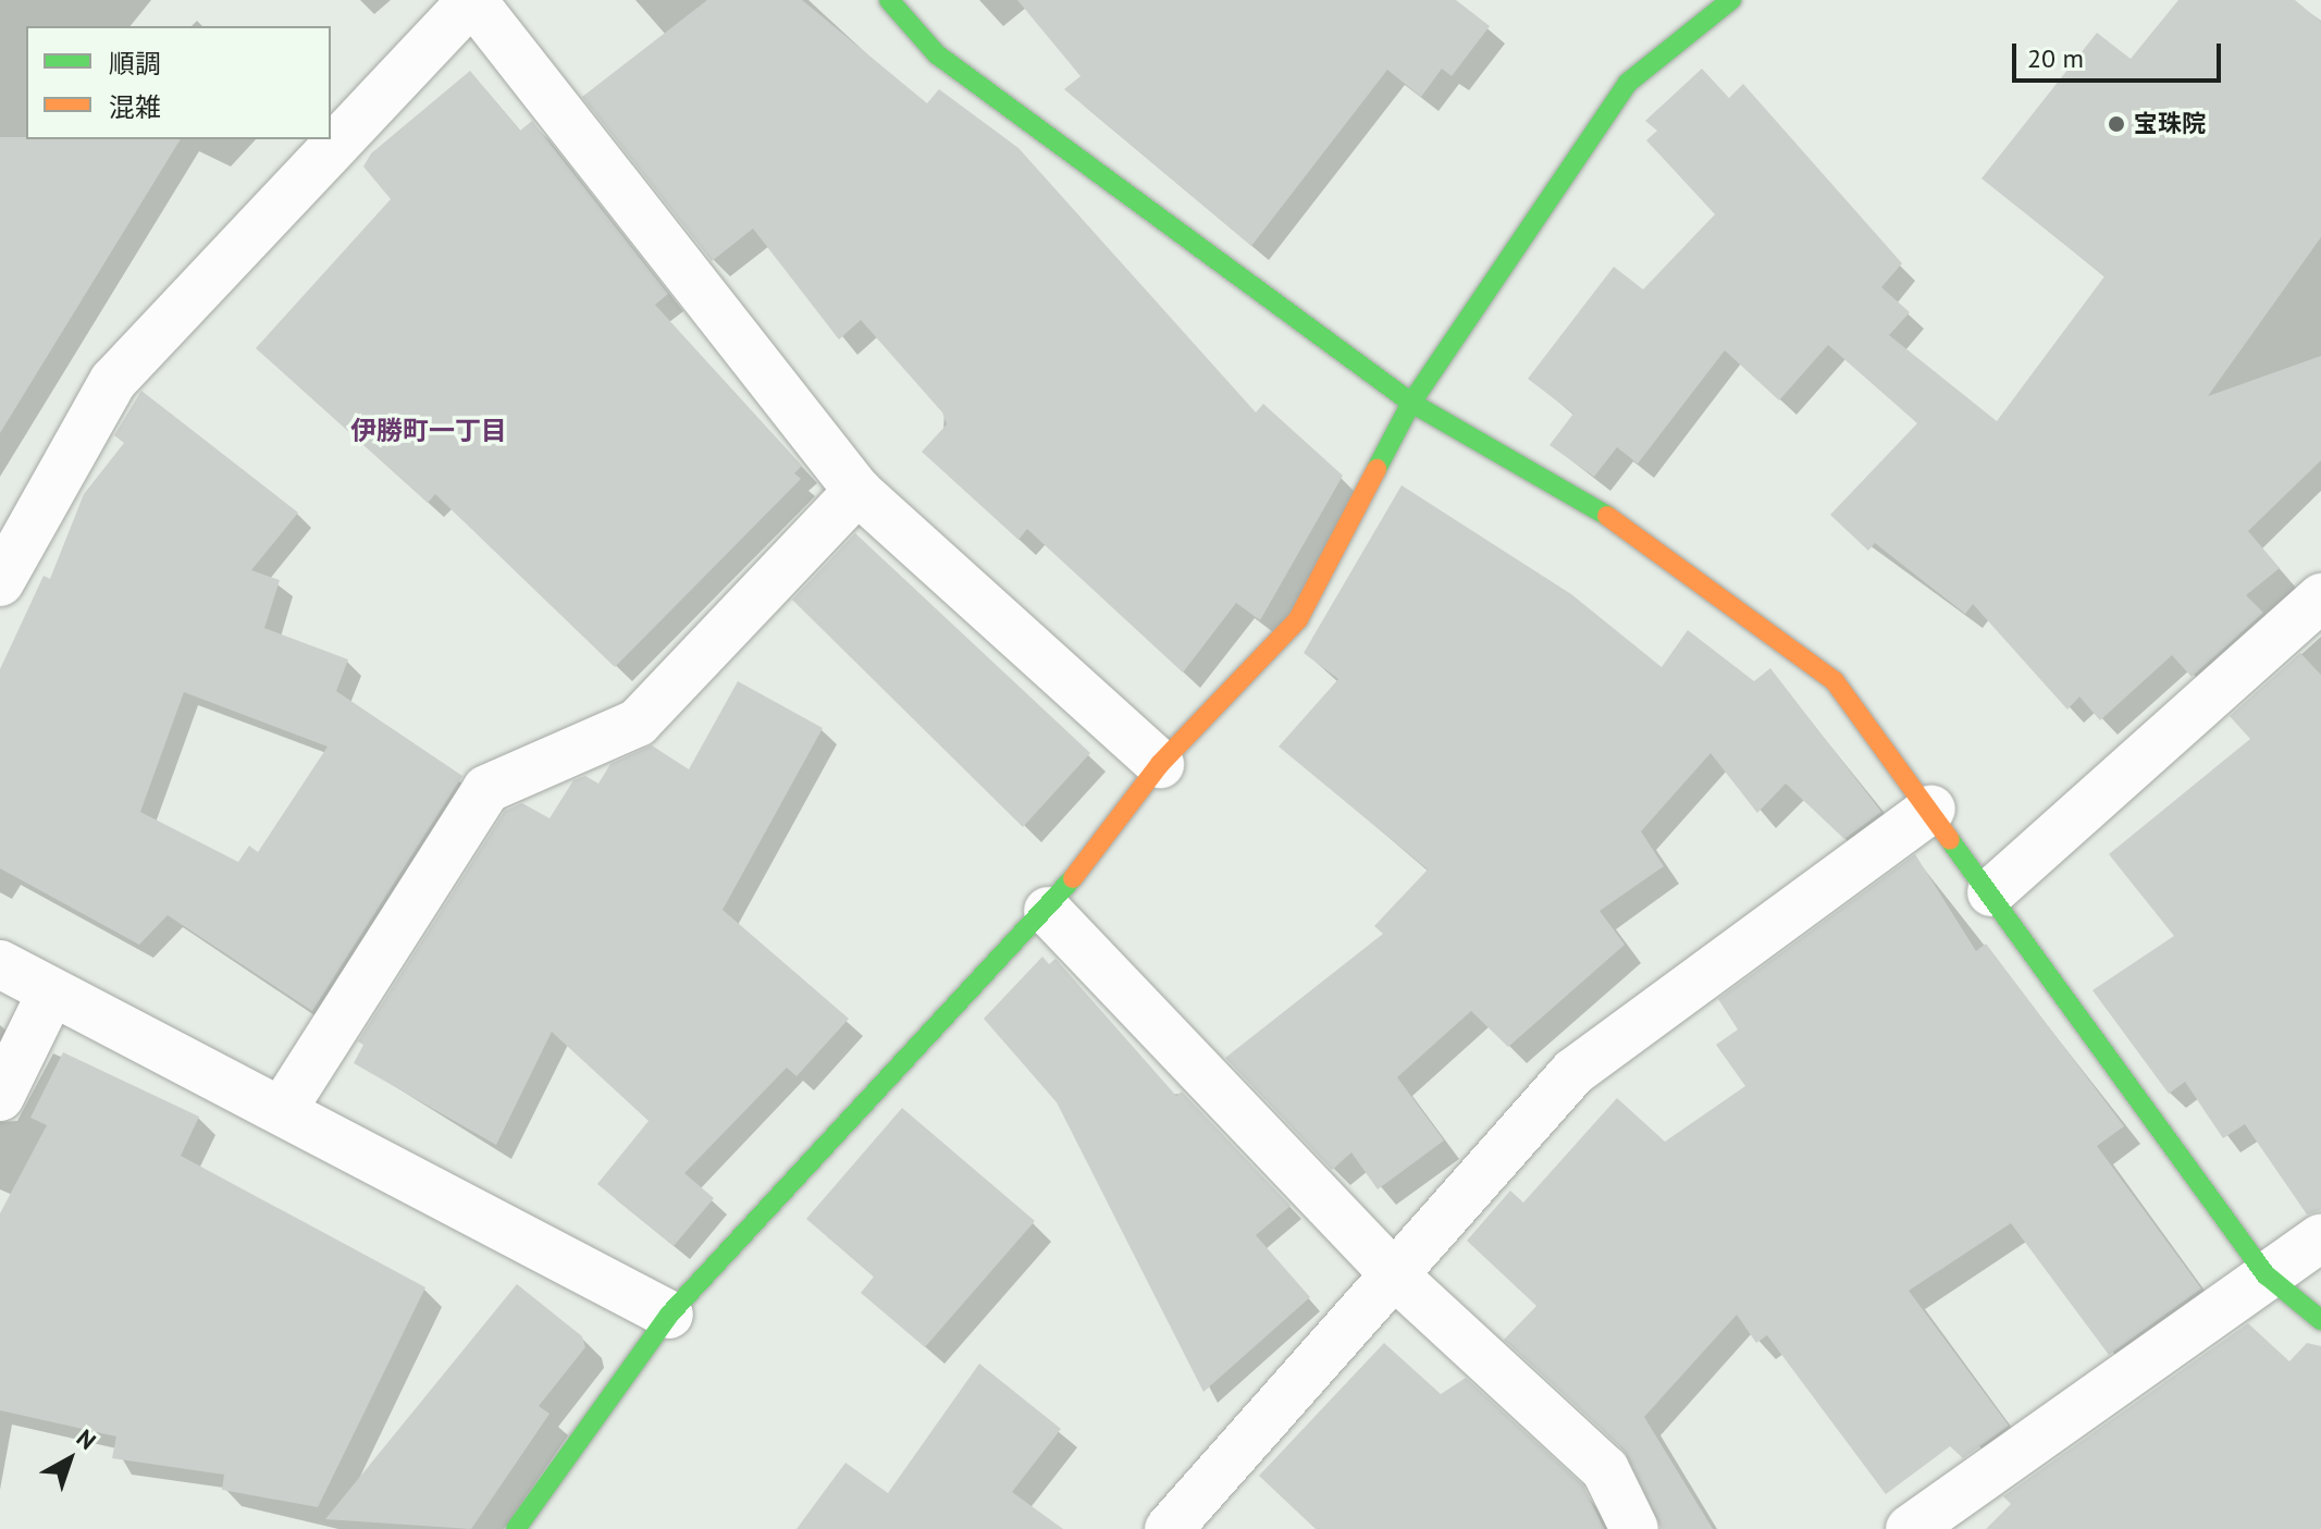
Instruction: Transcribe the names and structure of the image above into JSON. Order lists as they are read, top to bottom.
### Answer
{
  "districts": ["伊勝町一丁目"],
  "places": ["宝珠院"],
  "legend": ["順調", "混雑"],
  "scale_bar": "20 m",
  "north": "top right"
}
